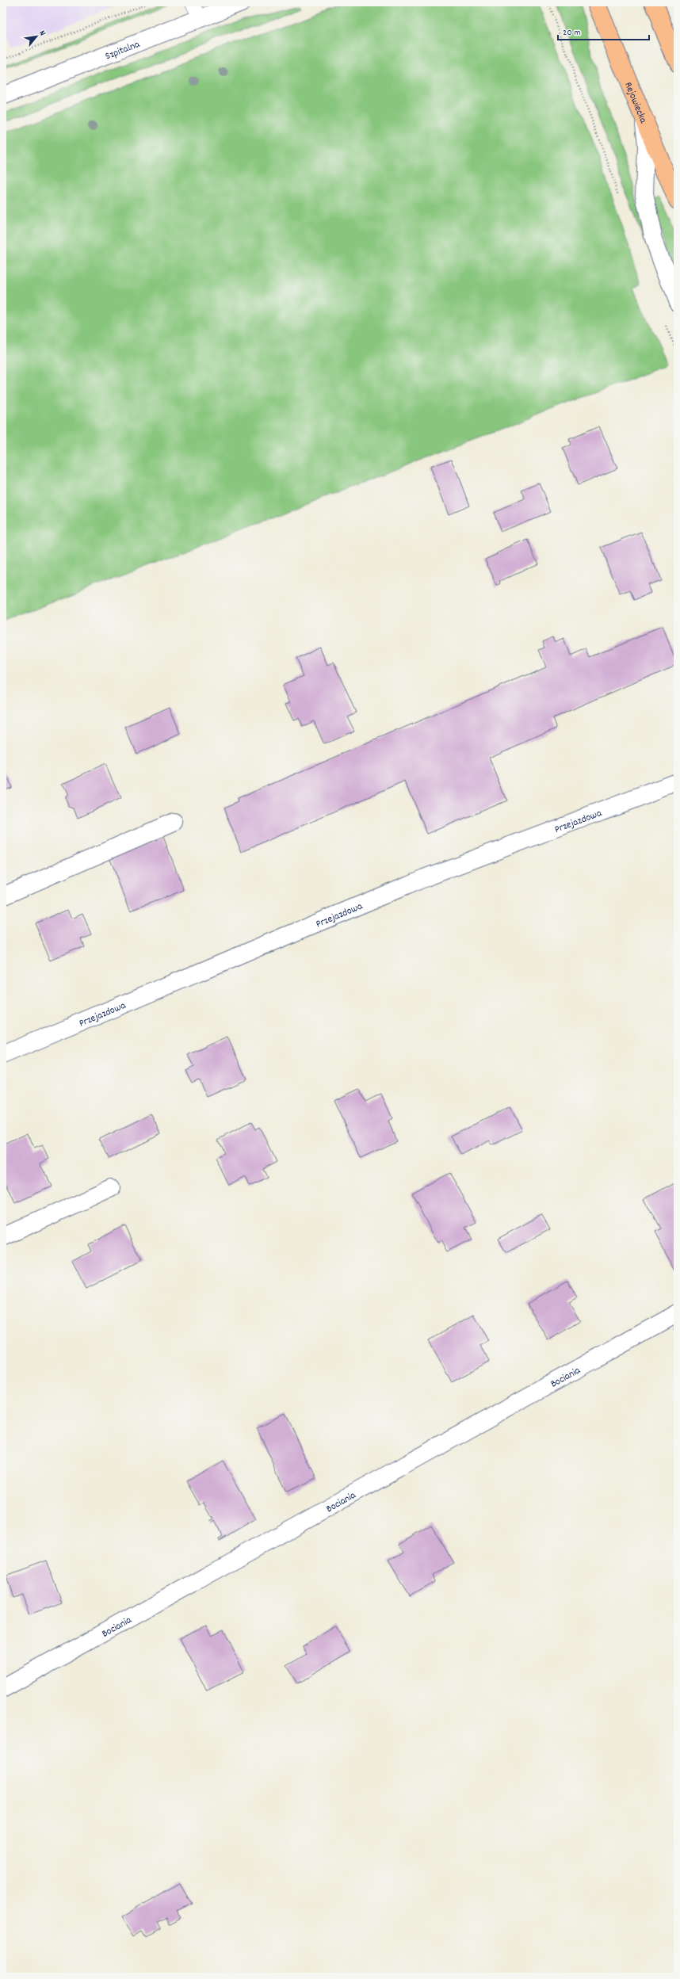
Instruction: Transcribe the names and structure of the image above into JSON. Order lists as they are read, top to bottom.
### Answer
{
  "streets": {
    "highway": ["Rejowiecka"],
    "street": ["Szpitalna", "Przejazdowa", "Bociania"]
  },
  "scale_bar": "20 m",
  "north": "top right"
}
